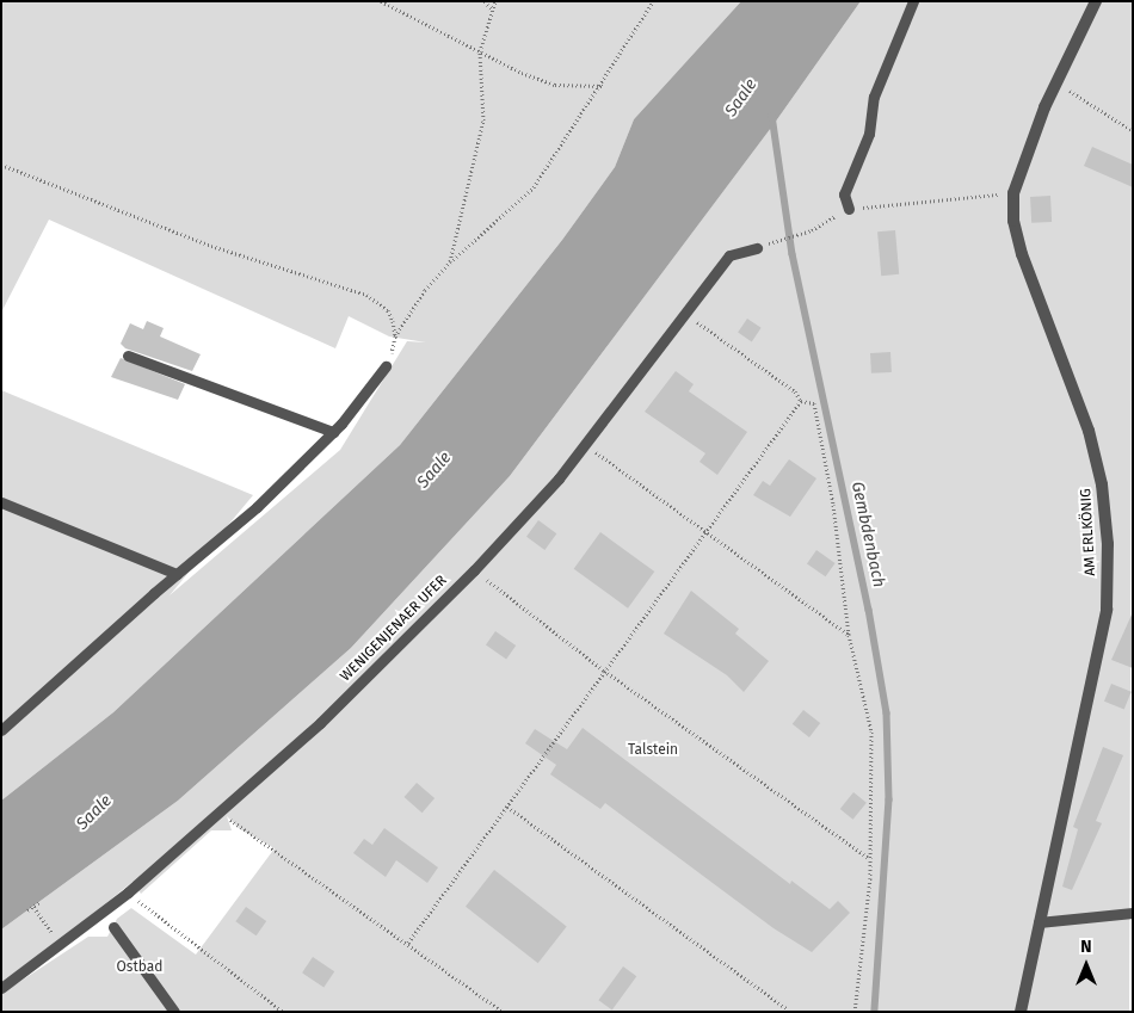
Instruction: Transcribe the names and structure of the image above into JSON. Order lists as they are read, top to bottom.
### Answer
{
  "streets": {
    "street": ["AM ERLKÖNIG"],
    "lane": ["WENIGENJENAER UFER"]
  },
  "water": ["Saale", "Gembdenbach"],
  "parks": ["Talstein", "Ostbad"],
  "north": "top"
}
